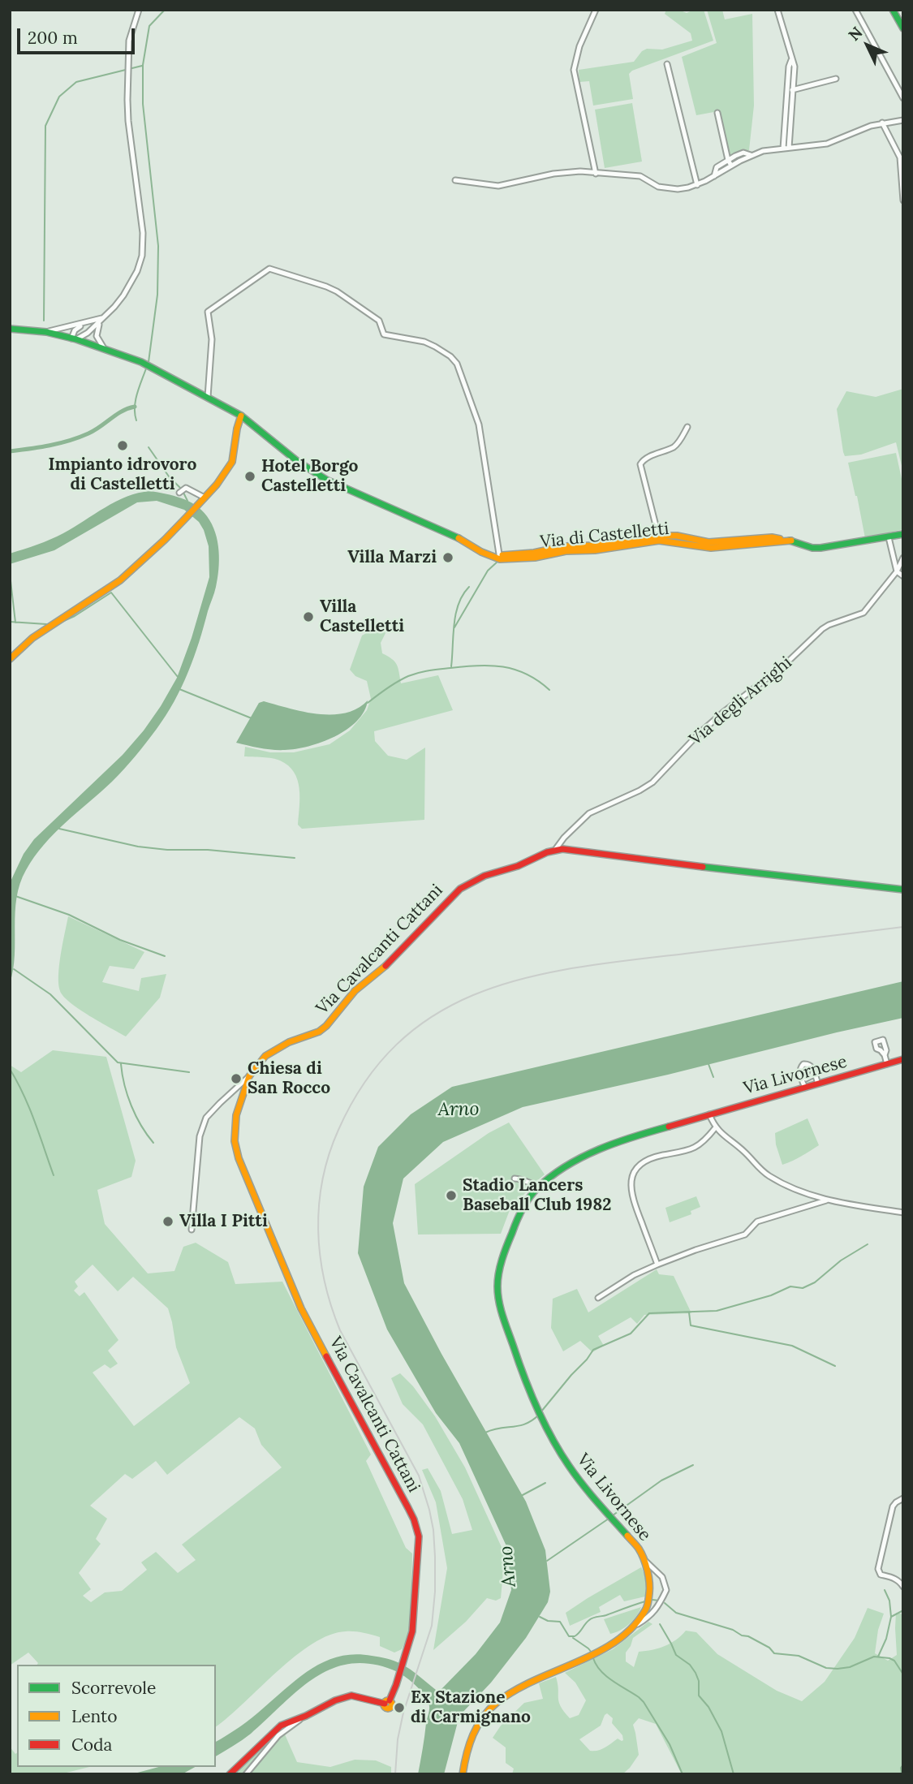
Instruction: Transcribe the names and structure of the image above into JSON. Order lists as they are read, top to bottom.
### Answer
{
  "streets": {
    "main road": ["Via di Castelletti", "Via Cavalcanti Cattani", "Via Livornese"],
    "street": ["Via degli Arrighi"]
  },
  "crossings": [
    ["Via degli Arrighi", "Via Cavalcanti Cattani"]
  ],
  "water": ["Arno"],
  "places": [
    "Impianto idrovoro di Castelletti",
    "Hotel Borgo Castelletti",
    "Villa Marzi",
    "Villa Castelletti",
    "Chiesa di San Rocco",
    "Stadio Lancers Baseball Club 1982",
    "Villa I Pitti",
    "Ex Stazione di Carmignano"
  ],
  "legend": ["Scorrevole", "Lento", "Coda"],
  "scale_bar": "200 m",
  "north": "top left"
}
